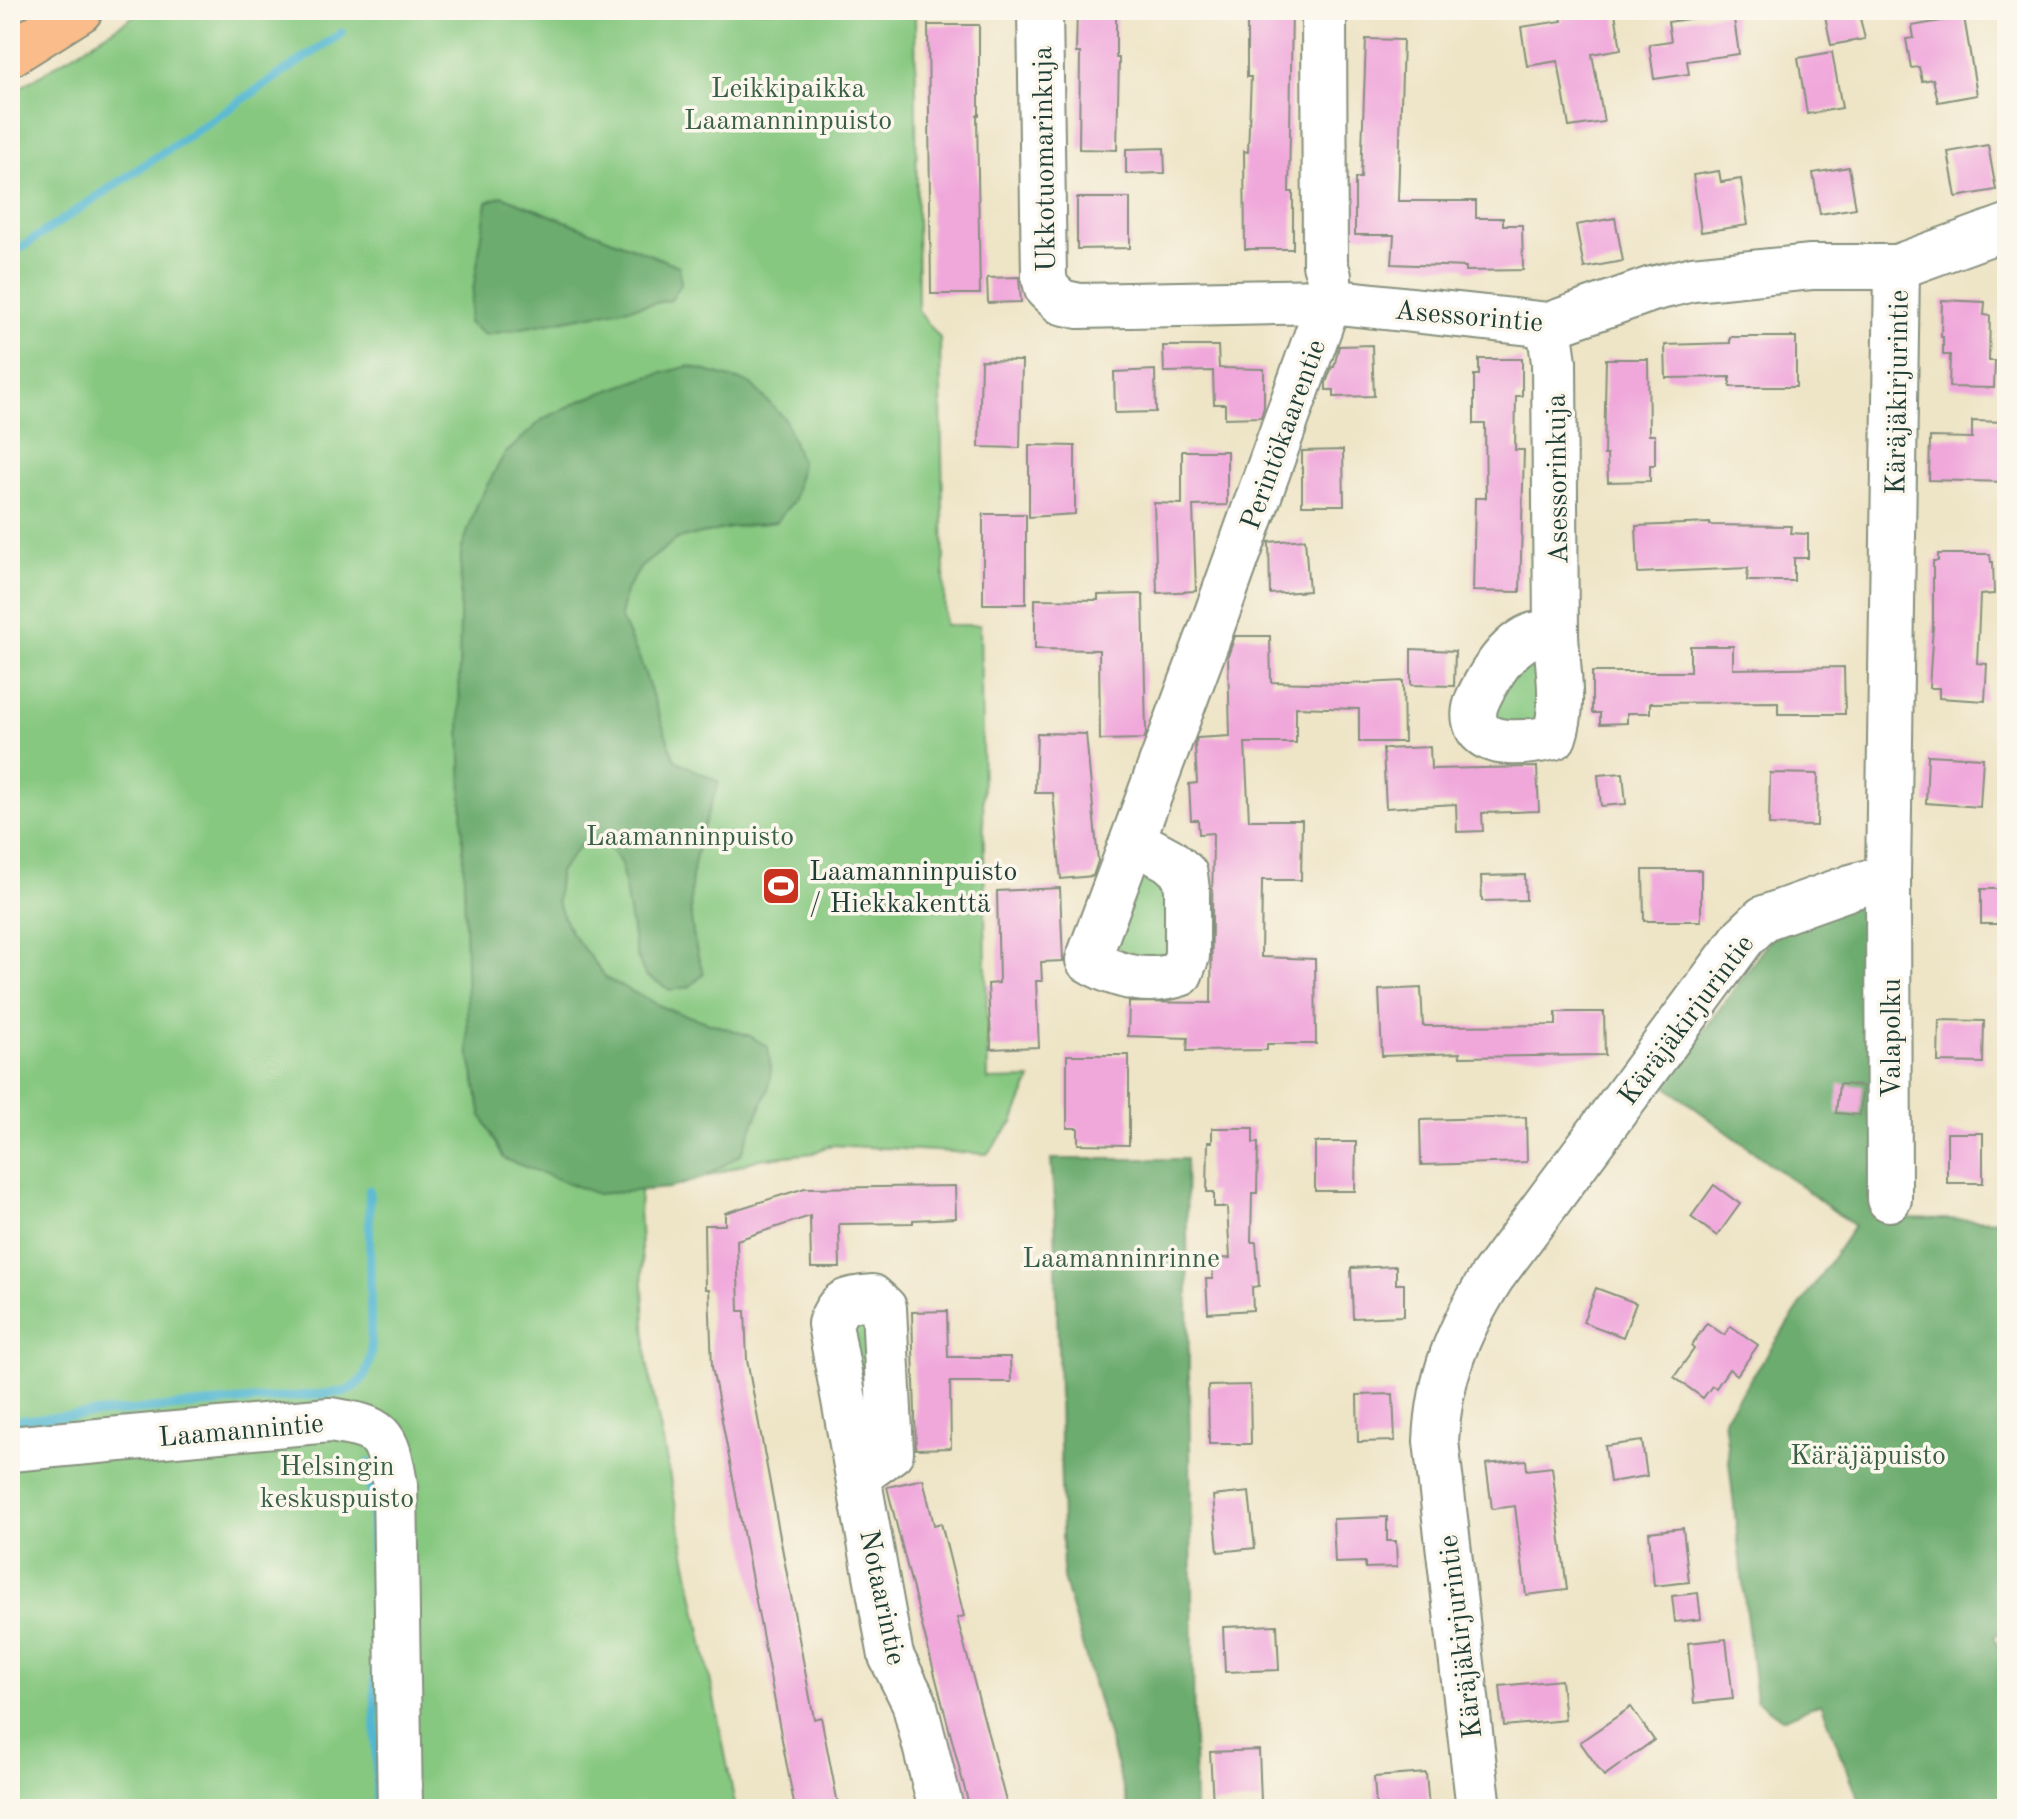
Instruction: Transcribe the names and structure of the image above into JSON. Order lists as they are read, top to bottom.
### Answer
{
  "streets": {
    "street": [
      "Ukkotuomarinkuja",
      "Asessorintie",
      "Käräjäkirjurintie",
      "Perintökaarentie",
      "Asessorinkuja",
      "Valapolku",
      "Laamannintie",
      "Notaarintie"
    ]
  },
  "crossings": [
    ["Ukkotuomarinkuja", "Asessorintie"],
    ["Asessorintie", "Käräjäkirjurintie"],
    ["Asessorintie", "Perintökaarentie"],
    ["Asessorintie", "Asessorinkuja"],
    ["Käräjäkirjurintie", "Valapolku"]
  ],
  "parks": [
    "Leikkipaikka Laamanninpuisto",
    "Laamanninpuisto",
    "Laamanninrinne",
    "Käräjäpuisto",
    "Helsingin keskuspuisto"
  ],
  "places": {
    "sports": ["Laamanninpuisto / Hiekkakenttä"]
  }
}
